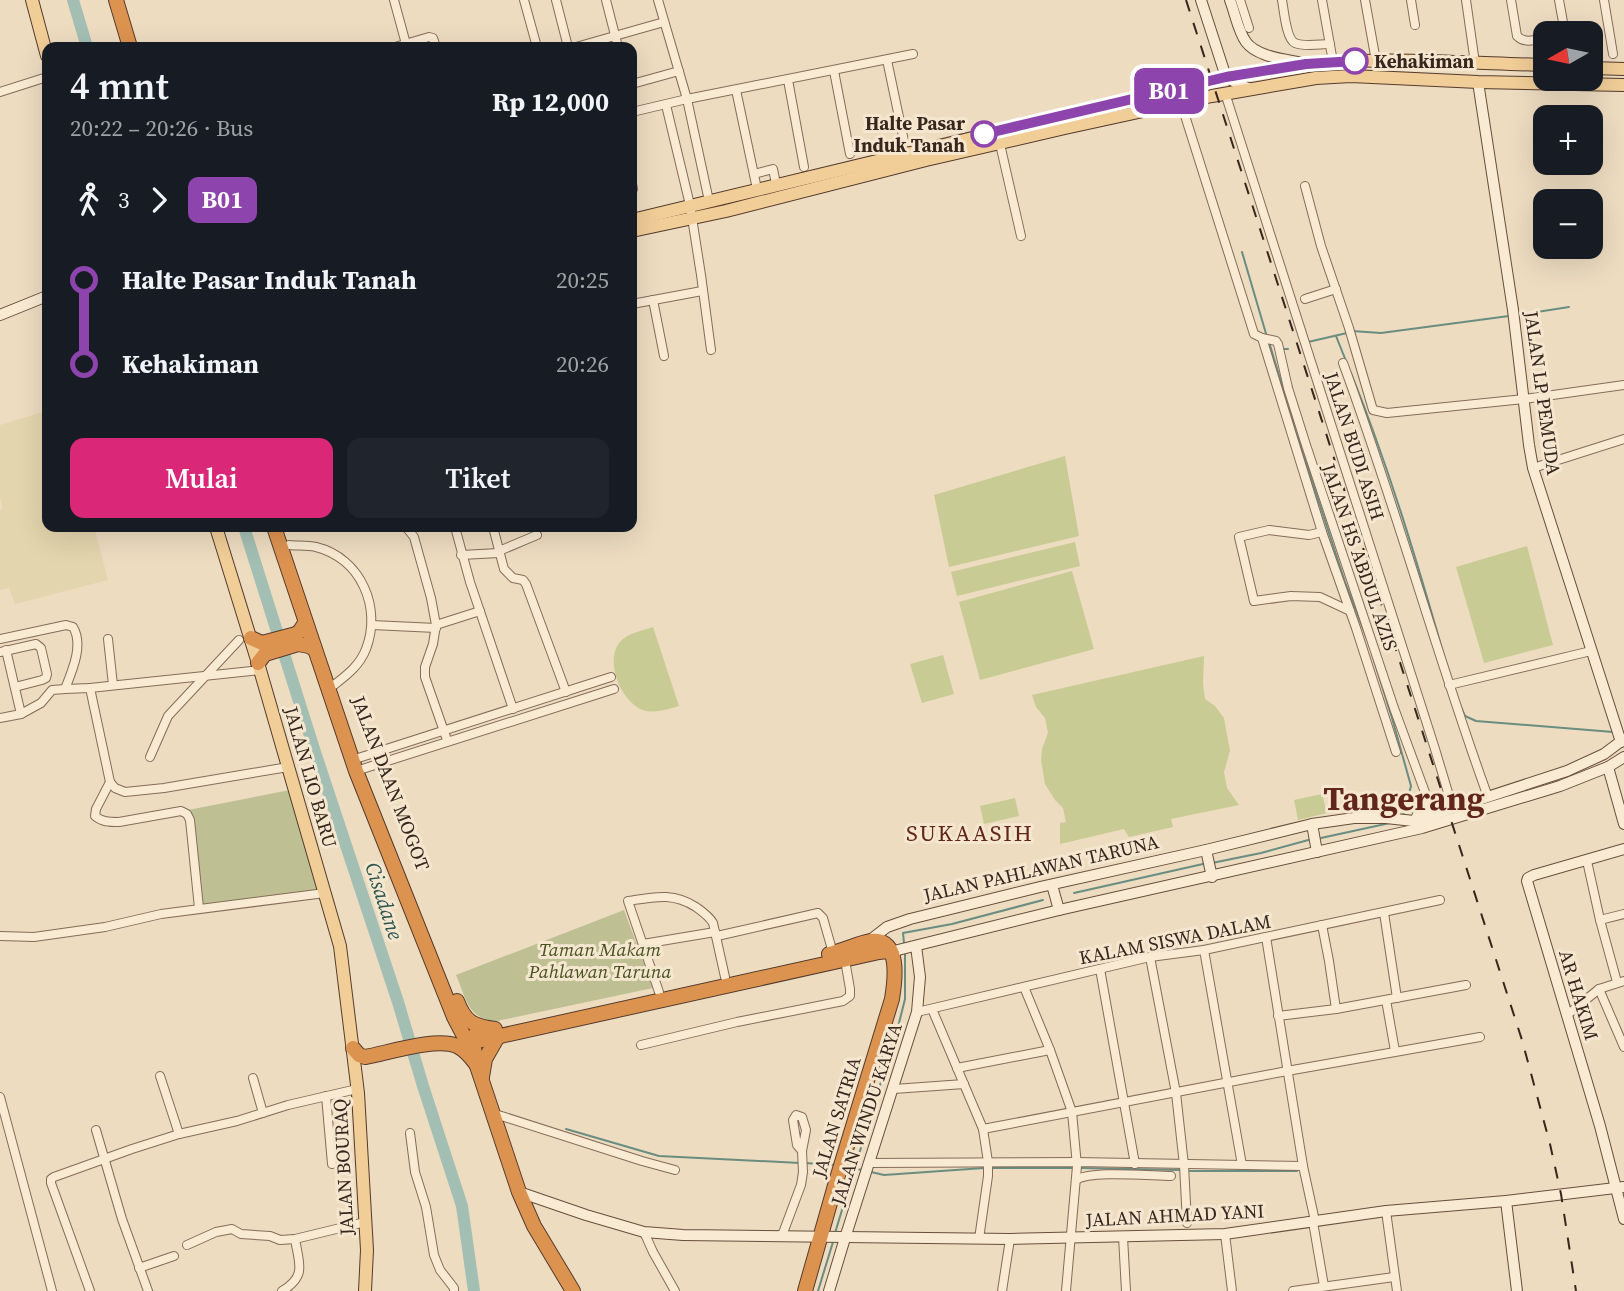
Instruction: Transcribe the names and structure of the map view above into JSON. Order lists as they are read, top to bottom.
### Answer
{
  "streets": {
    "highway": ["JALAN DAAN MOGOT", "JALAN PAHLAWAN TARUNA", "JALAN SATRIA"],
    "main road": ["JALAN LIO BARU", "JALAN BOURAQ"],
    "street": [
      "JALAN LP PEMUDA",
      "JALAN BUDI ASIH",
      "JALAN HS ABDUL AZIS",
      "KALAM SISWA DALAM",
      "AR HAKIM",
      "JALAN WINDU KARYA",
      "JALAN AHMAD YANI"
    ]
  },
  "crossings": [
    ["JALAN LP PEMUDA", "JALAN PAHLAWAN TARUNA"],
    ["JALAN BUDI ASIH", "JALAN PAHLAWAN TARUNA"],
    ["JALAN HS ABDUL AZIS", "JALAN PAHLAWAN TARUNA"],
    ["JALAN LIO BARU", "JALAN BOURAQ"],
    ["JALAN DAAN MOGOT", "JALAN PAHLAWAN TARUNA"],
    ["JALAN DAAN MOGOT", "JALAN AHMAD YANI"],
    ["JALAN PAHLAWAN TARUNA", "JALAN SATRIA"],
    ["KALAM SISWA DALAM", "JALAN WINDU KARYA"],
    ["AR HAKIM", "JALAN AHMAD YANI"],
    ["JALAN WINDU KARYA", "JALAN AHMAD YANI"],
    ["JALAN SATRIA", "JALAN AHMAD YANI"]
  ],
  "districts": ["Tangerang", "SUKAASIH"],
  "water": ["Cisadane"],
  "parks": ["Taman Makam Pahlawan Taruna"],
  "places": ["Kehakiman", "Halte Pasar Induk Tanah"],
  "lines": ["bus line B01"],
  "north": "left",
  "page": {
    "on_map": "B01",
    "map_buttons": ["+", "−"],
    "heading": ["4 mnt", "20:22 – 20:26 · Bus", "Rp 12,000"],
    "legs": ["3", "B01"],
    "list": [
      {
        "name": "Halte Pasar Induk Tanah",
        "value": "20:25"
      },
      {
        "name": "Kehakiman",
        "value": "20:26"
      }
    ],
    "buttons": ["Mulai", "Tiket"]
  }
}
